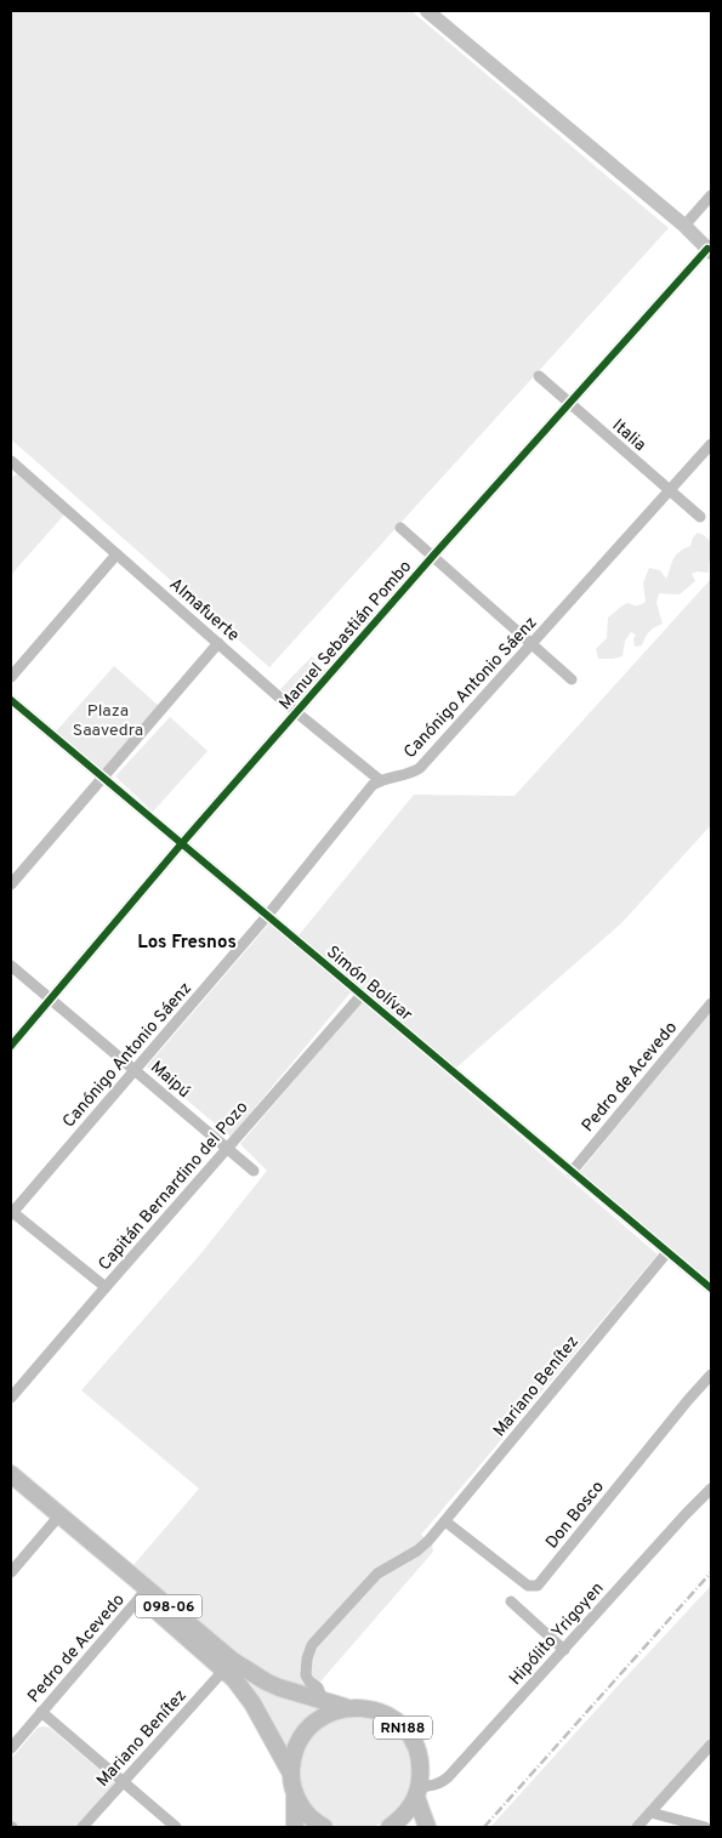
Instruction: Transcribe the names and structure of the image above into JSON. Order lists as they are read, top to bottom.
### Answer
{
  "streets": {
    "main road": ["098-06", "RN188"],
    "street": [
      "Italia",
      "Almafuerte",
      "Manuel Sebastián Pombo",
      "Canónigo Antonio Sáenz",
      "Simón Bolívar",
      "Pedro de Acevedo",
      "Maipú",
      "Capitán Bernardino del Pozo",
      "Mariano Benítez",
      "Don Bosco",
      "Hipólito Yrigoyen"
    ]
  },
  "crossings": [
    ["Italia", "Manuel Sebastián Pombo"],
    ["Italia", "Canónigo Antonio Sáenz"],
    ["Almafuerte", "Manuel Sebastián Pombo"],
    ["Almafuerte", "Canónigo Antonio Sáenz"],
    ["Manuel Sebastián Pombo", "Simón Bolívar"],
    ["Manuel Sebastián Pombo", "Maipú"],
    ["Canónigo Antonio Sáenz", "Simón Bolívar"],
    ["Canónigo Antonio Sáenz", "Maipú"],
    ["Simón Bolívar", "Pedro de Acevedo"],
    ["Simón Bolívar", "Capitán Bernardino del Pozo"],
    ["Simón Bolívar", "Mariano Benítez"],
    ["Pedro de Acevedo", "098-06"],
    ["Maipú", "Capitán Bernardino del Pozo"],
    ["Mariano Benítez", "Don Bosco"],
    ["Mariano Benítez", "098-06"],
    ["098-06", "RN188"],
    ["Hipólito Yrigoyen", "RN188"]
  ],
  "districts": ["Los Fresnos"],
  "parks": ["Plaza Saavedra"]
}
